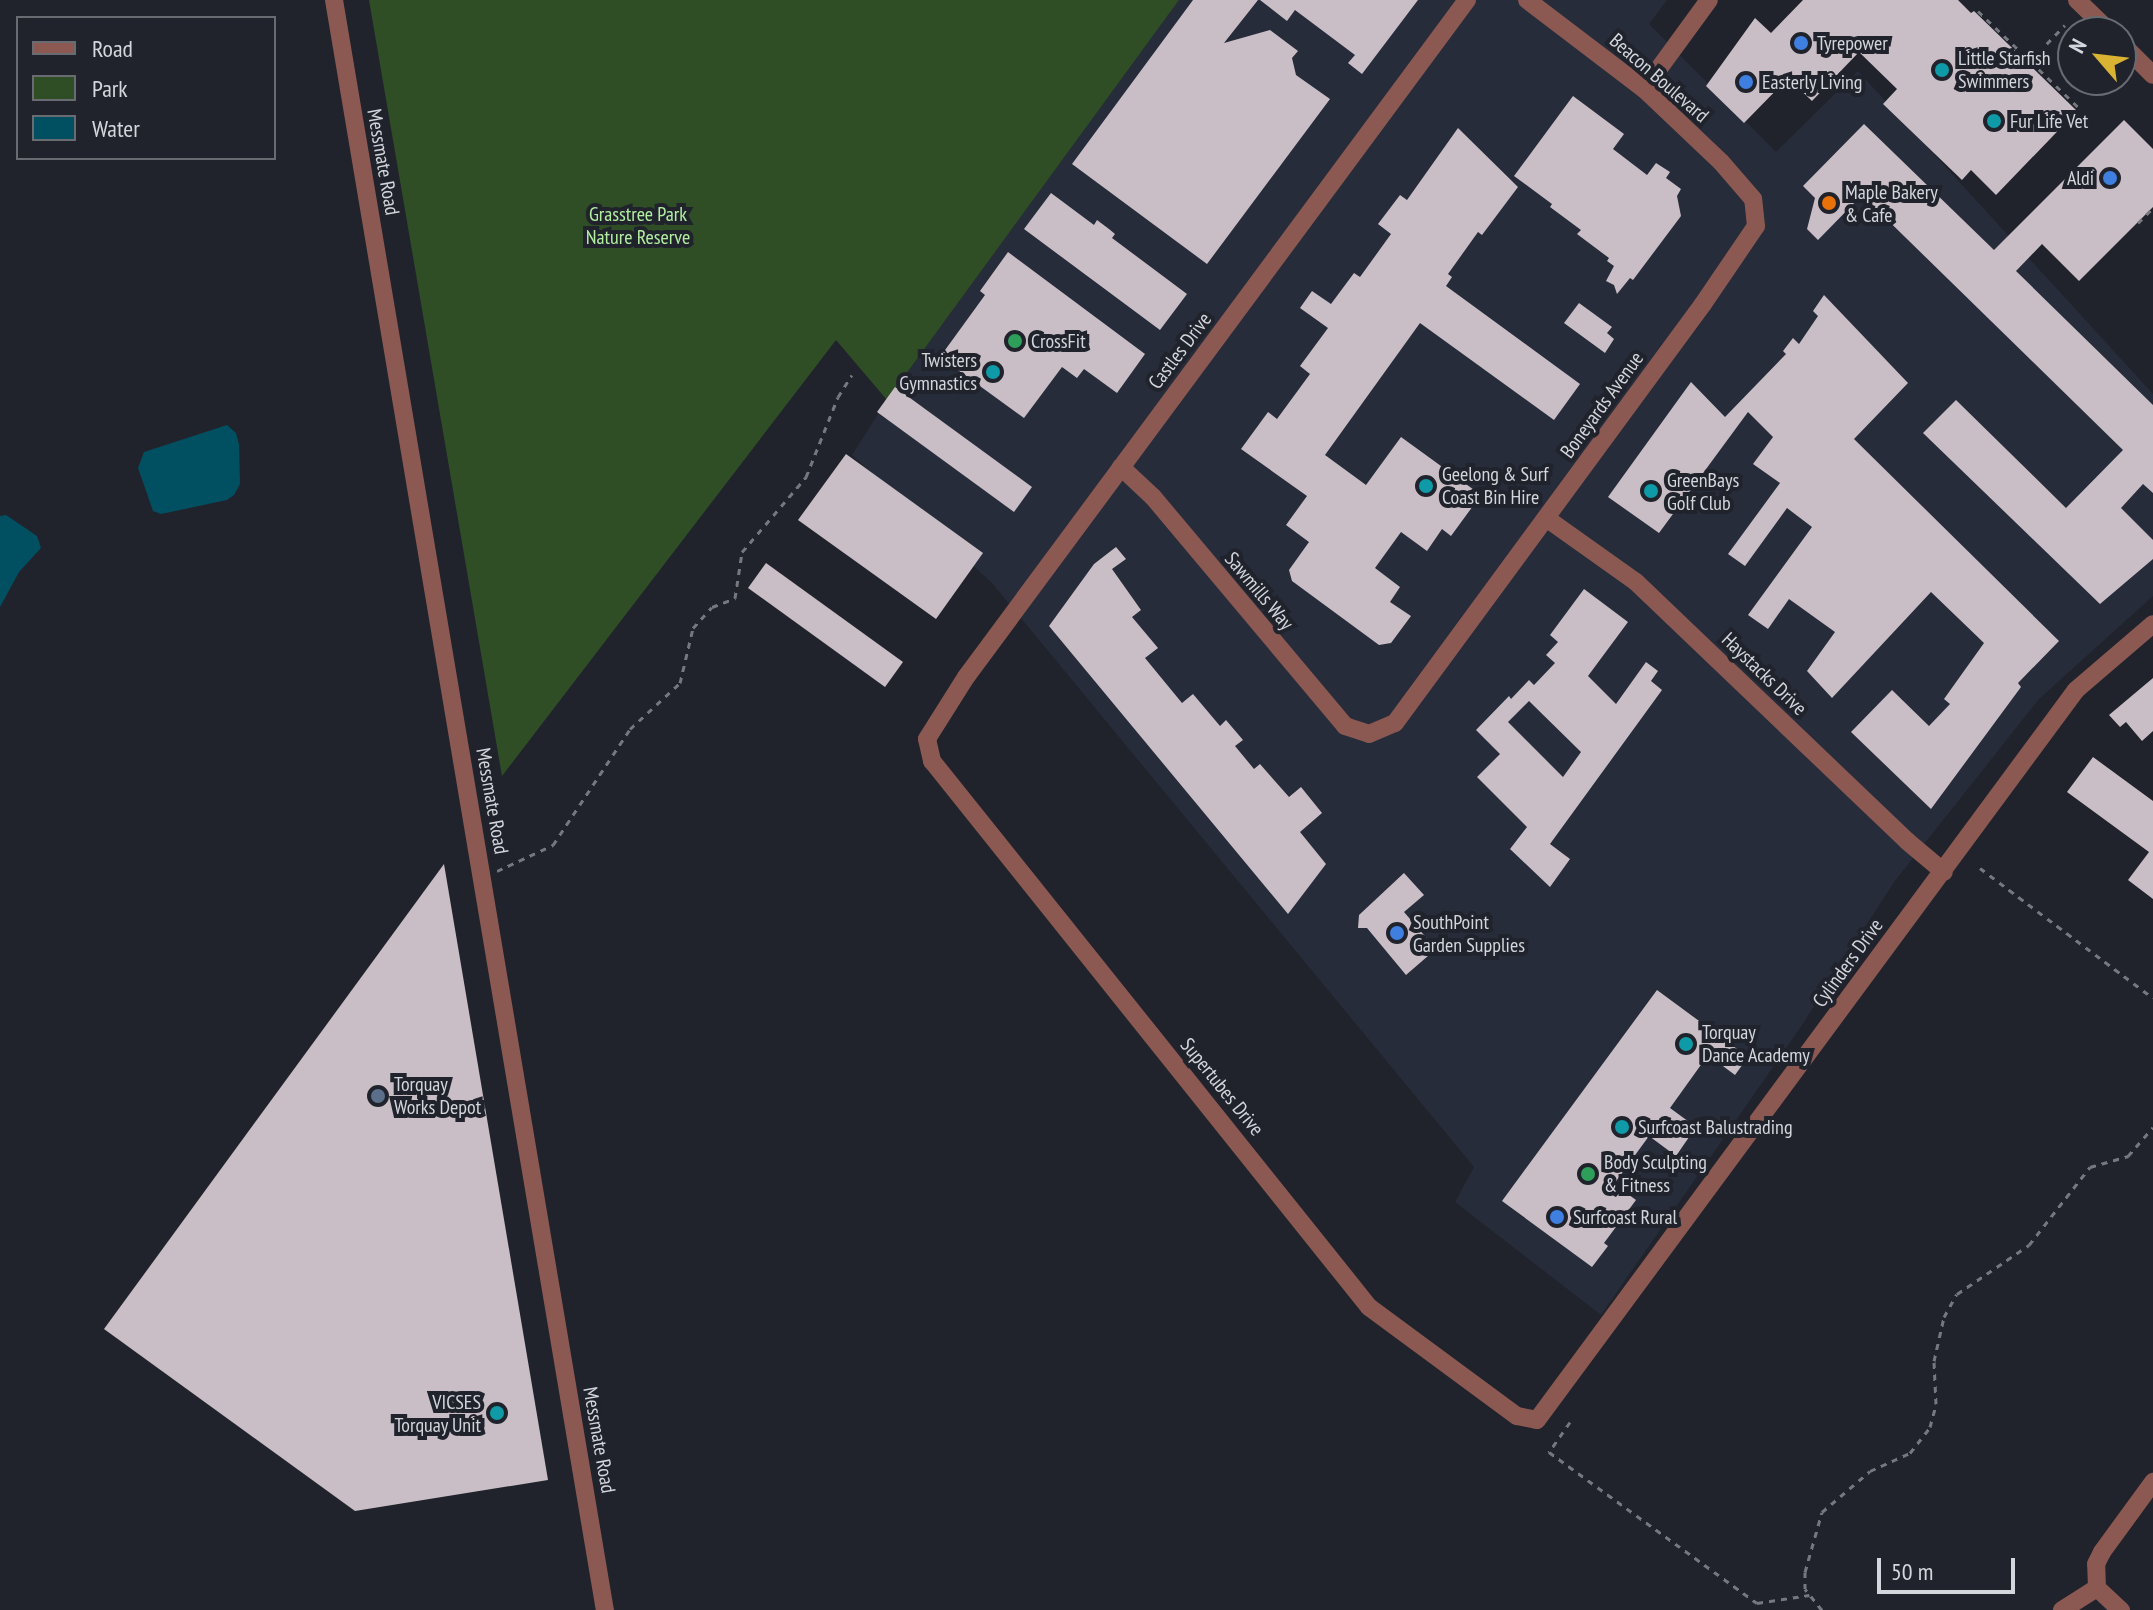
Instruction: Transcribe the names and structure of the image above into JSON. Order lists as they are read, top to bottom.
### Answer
{
  "streets": {
    "street": [
      "Beacon Boulevard",
      "Messmate Road",
      "Castles Drive",
      "Boneyards Avenue",
      "Sawmills Way",
      "Haystacks Drive",
      "Cylinders Drive",
      "Supertubes Drive"
    ]
  },
  "crossings": [
    ["Beacon Boulevard", "Boneyards Avenue"],
    ["Castles Drive", "Sawmills Way"],
    ["Castles Drive", "Supertubes Drive"],
    ["Boneyards Avenue", "Sawmills Way"],
    ["Boneyards Avenue", "Haystacks Drive"],
    ["Haystacks Drive", "Cylinders Drive"],
    ["Cylinders Drive", "Supertubes Drive"]
  ],
  "parks": ["Grasstree Park Nature Reserve"],
  "places": [
    "Tyrepower",
    "Little Starfish Swimmers",
    "Easterly Living",
    "Fur Life Vet",
    "Aldi",
    "Maple Bakery & Cafe",
    "CrossFit",
    "Twisters Gymnastics",
    "Geelong & Surf Coast Bin Hire",
    "GreenBays Golf Club",
    "SouthPoint Garden Supplies",
    "Torquay Dance Academy",
    "Torquay Works Depot",
    "Surfcoast Balustrading",
    "Body Sculpting & Fitness",
    "Surfcoast Rural",
    "VICSES Torquay Unit"
  ],
  "legend": ["Road", "Park", "Water"],
  "scale_bar": "50 m",
  "north": "top left"
}
